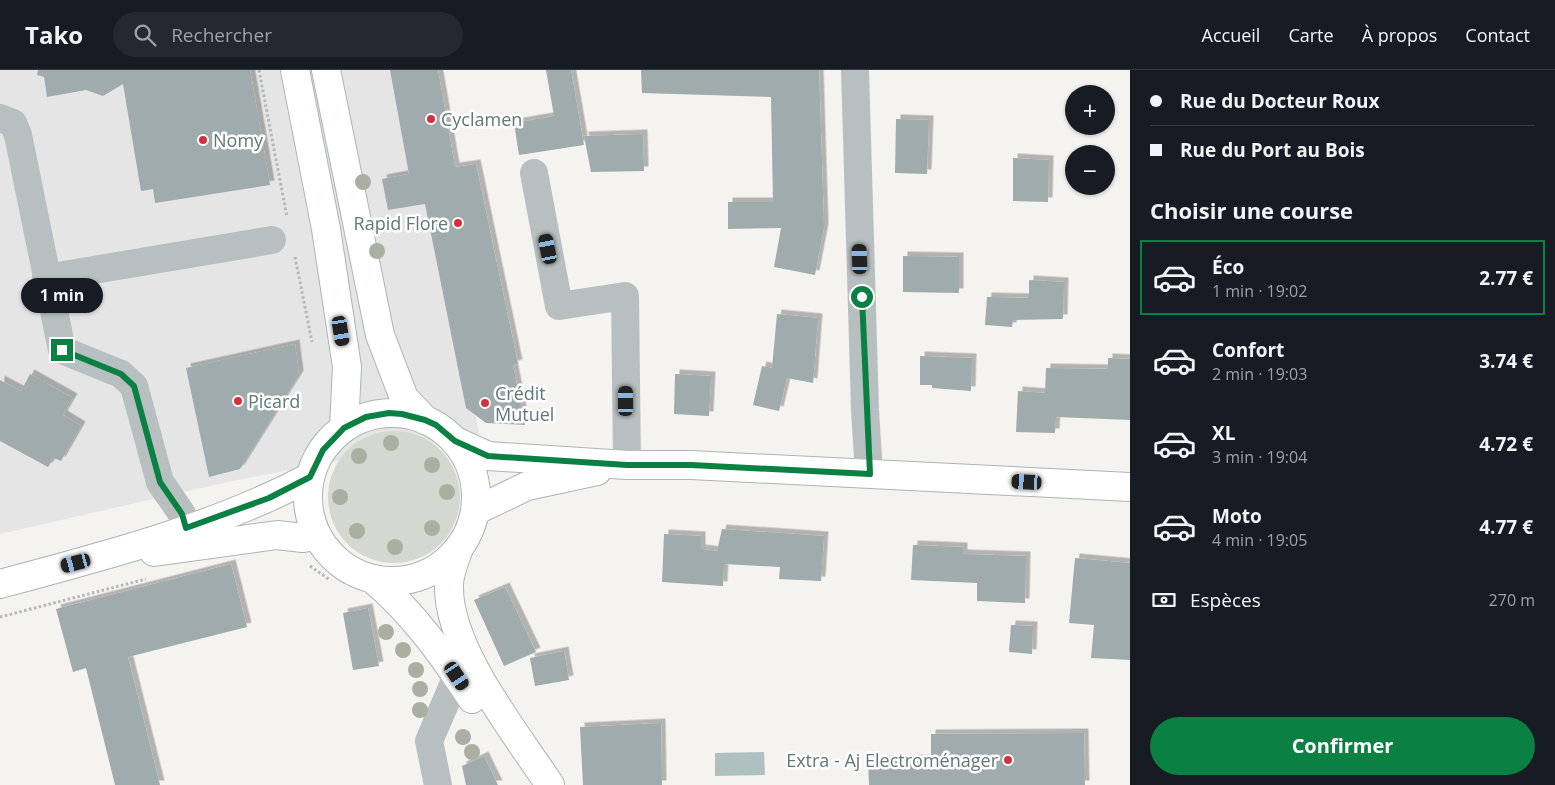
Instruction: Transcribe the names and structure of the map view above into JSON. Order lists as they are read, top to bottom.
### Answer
{
  "places": [
    "Cyclamen",
    "Nomy",
    "Rapid Flore",
    "Picard",
    "Crédit Mutuel",
    "Extra - Aj Electroménager"
  ],
  "page": {
    "header": "Tako",
    "search": "Rechercher",
    "nav": [
      "Accueil",
      "Carte",
      "À propos",
      "Contact"
    ],
    "banner": ["Rue du Docteur Roux", "Rue du Port au Bois"],
    "map_buttons": ["+", "−"],
    "heading": "Choisir une course",
    "list": [
      {
        "name": "Éco",
        "note": "1 min · 19:02",
        "value": "2.77 €"
      },
      {
        "name": "Confort",
        "note": "2 min · 19:03",
        "value": "3.74 €"
      },
      {
        "name": "XL",
        "note": "3 min · 19:04",
        "value": "4.72 €"
      },
      {
        "name": "Moto",
        "note": "4 min · 19:05",
        "value": "4.77 €"
      }
    ],
    "bubble": "1 min",
    "pay": ["Espèces", "270 m"],
    "buttons": "Confirmer"
  }
}
